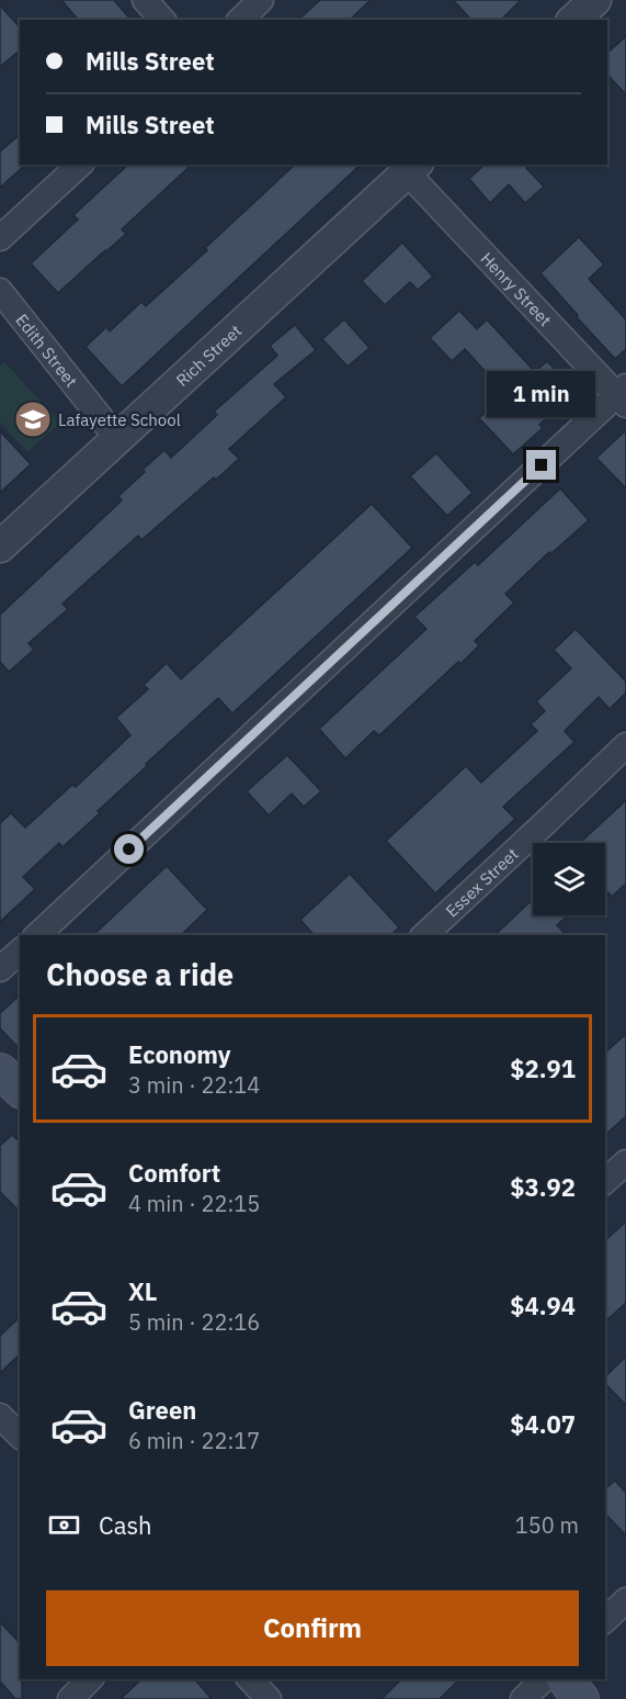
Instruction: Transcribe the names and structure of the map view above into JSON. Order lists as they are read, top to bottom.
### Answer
{
  "streets": {
    "street": [
      "Henry Street",
      "Edith Street",
      "Rich Street",
      "Essex Street"
    ]
  },
  "crossings": [
    ["Henry Street", "Rich Street"],
    ["Edith Street", "Rich Street"]
  ],
  "places": {
    "school or university": ["Lafayette School"]
  },
  "page": {
    "banner": ["Mills Street", "Mills Street"],
    "bubble": "1 min",
    "heading": "Choose a ride",
    "list": [
      {
        "name": "Economy",
        "note": "3 min · 22:14",
        "value": "$2.91"
      },
      {
        "name": "Comfort",
        "note": "4 min · 22:15",
        "value": "$3.92"
      },
      {
        "name": "XL",
        "note": "5 min · 22:16",
        "value": "$4.94"
      },
      {
        "name": "Green",
        "note": "6 min · 22:17",
        "value": "$4.07"
      }
    ],
    "pay": ["Cash", "150 m"],
    "buttons": "Confirm"
  }
}
